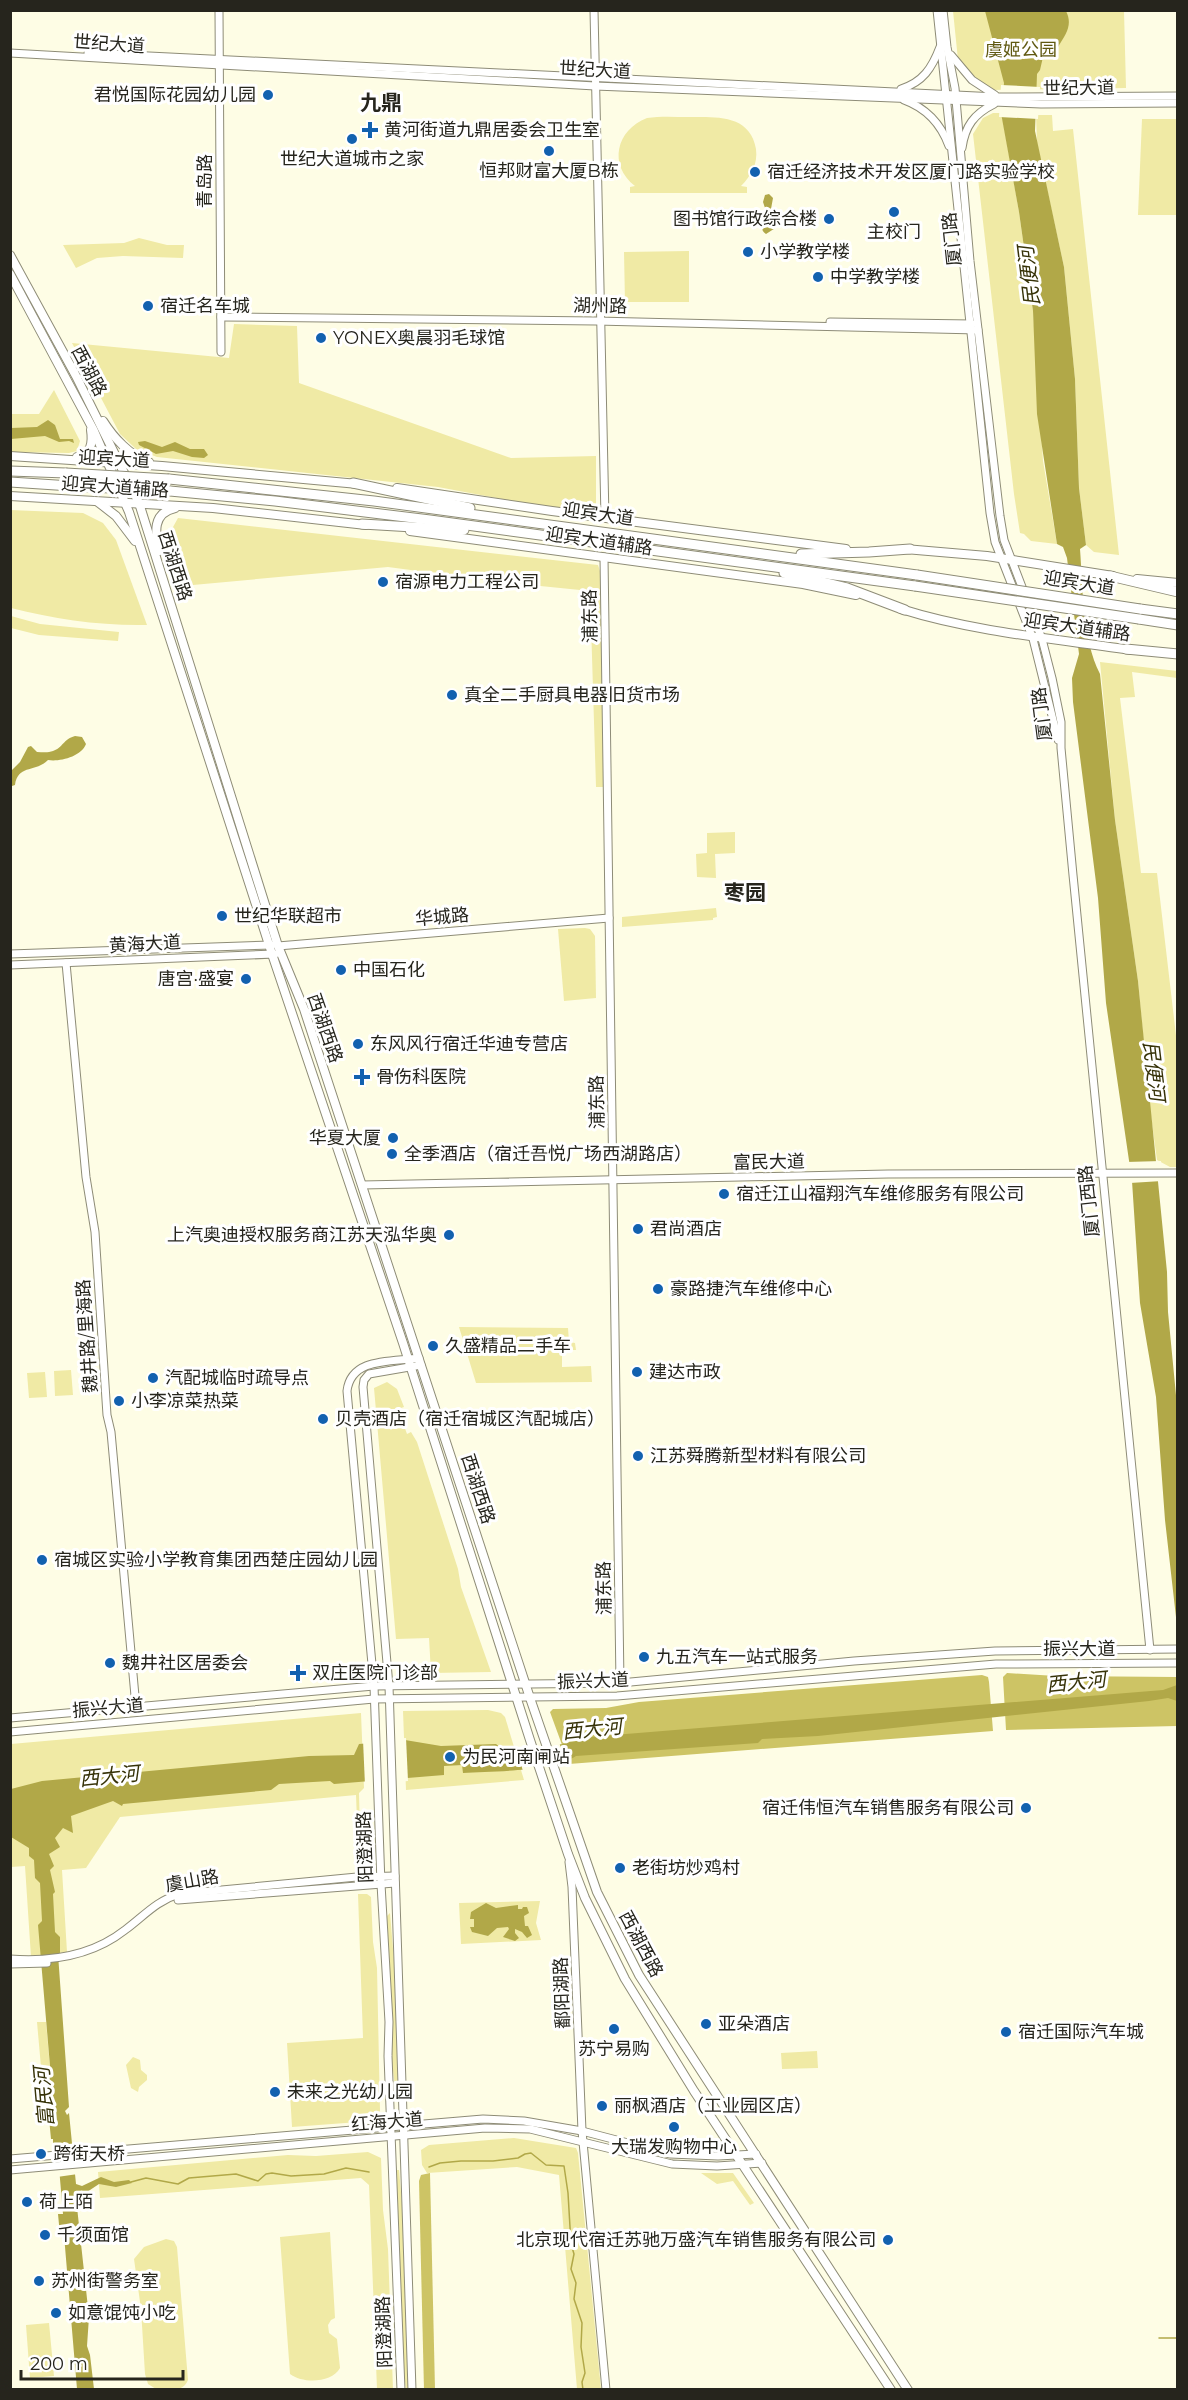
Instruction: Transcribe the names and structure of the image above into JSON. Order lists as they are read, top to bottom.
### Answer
{
  "streets": {
    "highway": ["迎宾大道"],
    "main road": ["西湖路", "迎宾大道辅路", "西湖西路"],
    "street": [
      "世纪大道",
      "青岛路",
      "厦门路",
      "湖州路",
      "浦东路",
      "华城路",
      "黄海大道",
      "富民大道",
      "厦门西路",
      "魏井路/里海路",
      "振兴大道",
      "阳澄湖路",
      "虞山路",
      "鄱阳湖路",
      "红海大道"
    ]
  },
  "crossings": [
    ["世纪大道", "青岛路"],
    ["世纪大道", "厦门路"],
    ["青岛路", "湖州路"],
    ["厦门路", "湖州路"],
    ["厦门路", "迎宾大道辅路"],
    ["厦门路", "厦门西路"],
    ["西湖路", "迎宾大道辅路"],
    ["西湖路", "西湖西路"],
    ["迎宾大道辅路", "西湖西路"],
    ["迎宾大道辅路", "浦东路"],
    ["西湖西路", "华城路"],
    ["西湖西路", "黄海大道"],
    ["西湖西路", "富民大道"],
    ["西湖西路", "振兴大道"],
    ["西湖西路", "阳澄湖路"],
    ["西湖西路", "鄱阳湖路"],
    ["西湖西路", "红海大道"],
    ["浦东路", "华城路"],
    ["浦东路", "富民大道"],
    ["浦东路", "振兴大道"],
    ["华城路", "黄海大道"],
    ["黄海大道", "魏井路/里海路"],
    ["富民大道", "厦门西路"],
    ["厦门西路", "振兴大道"],
    ["魏井路/里海路", "振兴大道"],
    ["振兴大道", "阳澄湖路"],
    ["阳澄湖路", "虞山路"],
    ["阳澄湖路", "红海大道"],
    ["鄱阳湖路", "红海大道"]
  ],
  "districts": ["九鼎", "枣园"],
  "water": ["民便河", "西大河", "富民河"],
  "parks": ["虞姬公园"],
  "places": {
    "other": [
      "君悦国际花园幼儿园",
      "世纪大道城市之家",
      "恒邦财富大厦B栋",
      "宿迁经济技术开发区厦门路实验学校",
      "主校门",
      "图书馆行政综合楼",
      "小学教学楼",
      "中学教学楼",
      "宿迁名车城",
      "YONEX奥晨羽毛球馆",
      "宿源电力工程公司",
      "真全二手厨具电器旧货市场",
      "世纪华联超市",
      "中国石化",
      "唐宫·盛宴",
      "东风风行宿迁华迪专营店",
      "华夏大厦",
      "全季酒店（宿迁吾悦广场西湖路店）",
      "宿迁江山福翔汽车维修服务有限公司",
      "君尚酒店",
      "上汽奥迪授权服务商江苏天泓华奥",
      "豪路捷汽车维修中心",
      "久盛精品二手车",
      "建达市政",
      "汽配城临时疏导点",
      "小李凉菜热菜",
      "贝壳酒店（宿迁宿城区汽配城店）",
      "江苏舜腾新型材料有限公司",
      "宿城区实验小学教育集团西楚庄园幼儿园",
      "九五汽车一站式服务",
      "魏井社区居委会",
      "为民河南闸站",
      "宿迁伟恒汽车销售服务有限公司",
      "老街坊炒鸡村",
      "亚朵酒店",
      "苏宁易购",
      "宿迁国际汽车城",
      "未来之光幼儿园",
      "丽枫酒店（工业园区店）",
      "大瑞发购物中心",
      "跨街天桥",
      "荷上陌",
      "千须面馆",
      "北京现代宿迁苏驰万盛汽车销售服务有限公司",
      "苏州街警务室",
      "如意馄饨小吃"
    ],
    "health": ["黄河街道九鼎居委会卫生室", "骨伤科医院", "双庄医院门诊部"]
  },
  "scale_bar": "200 m"
}
